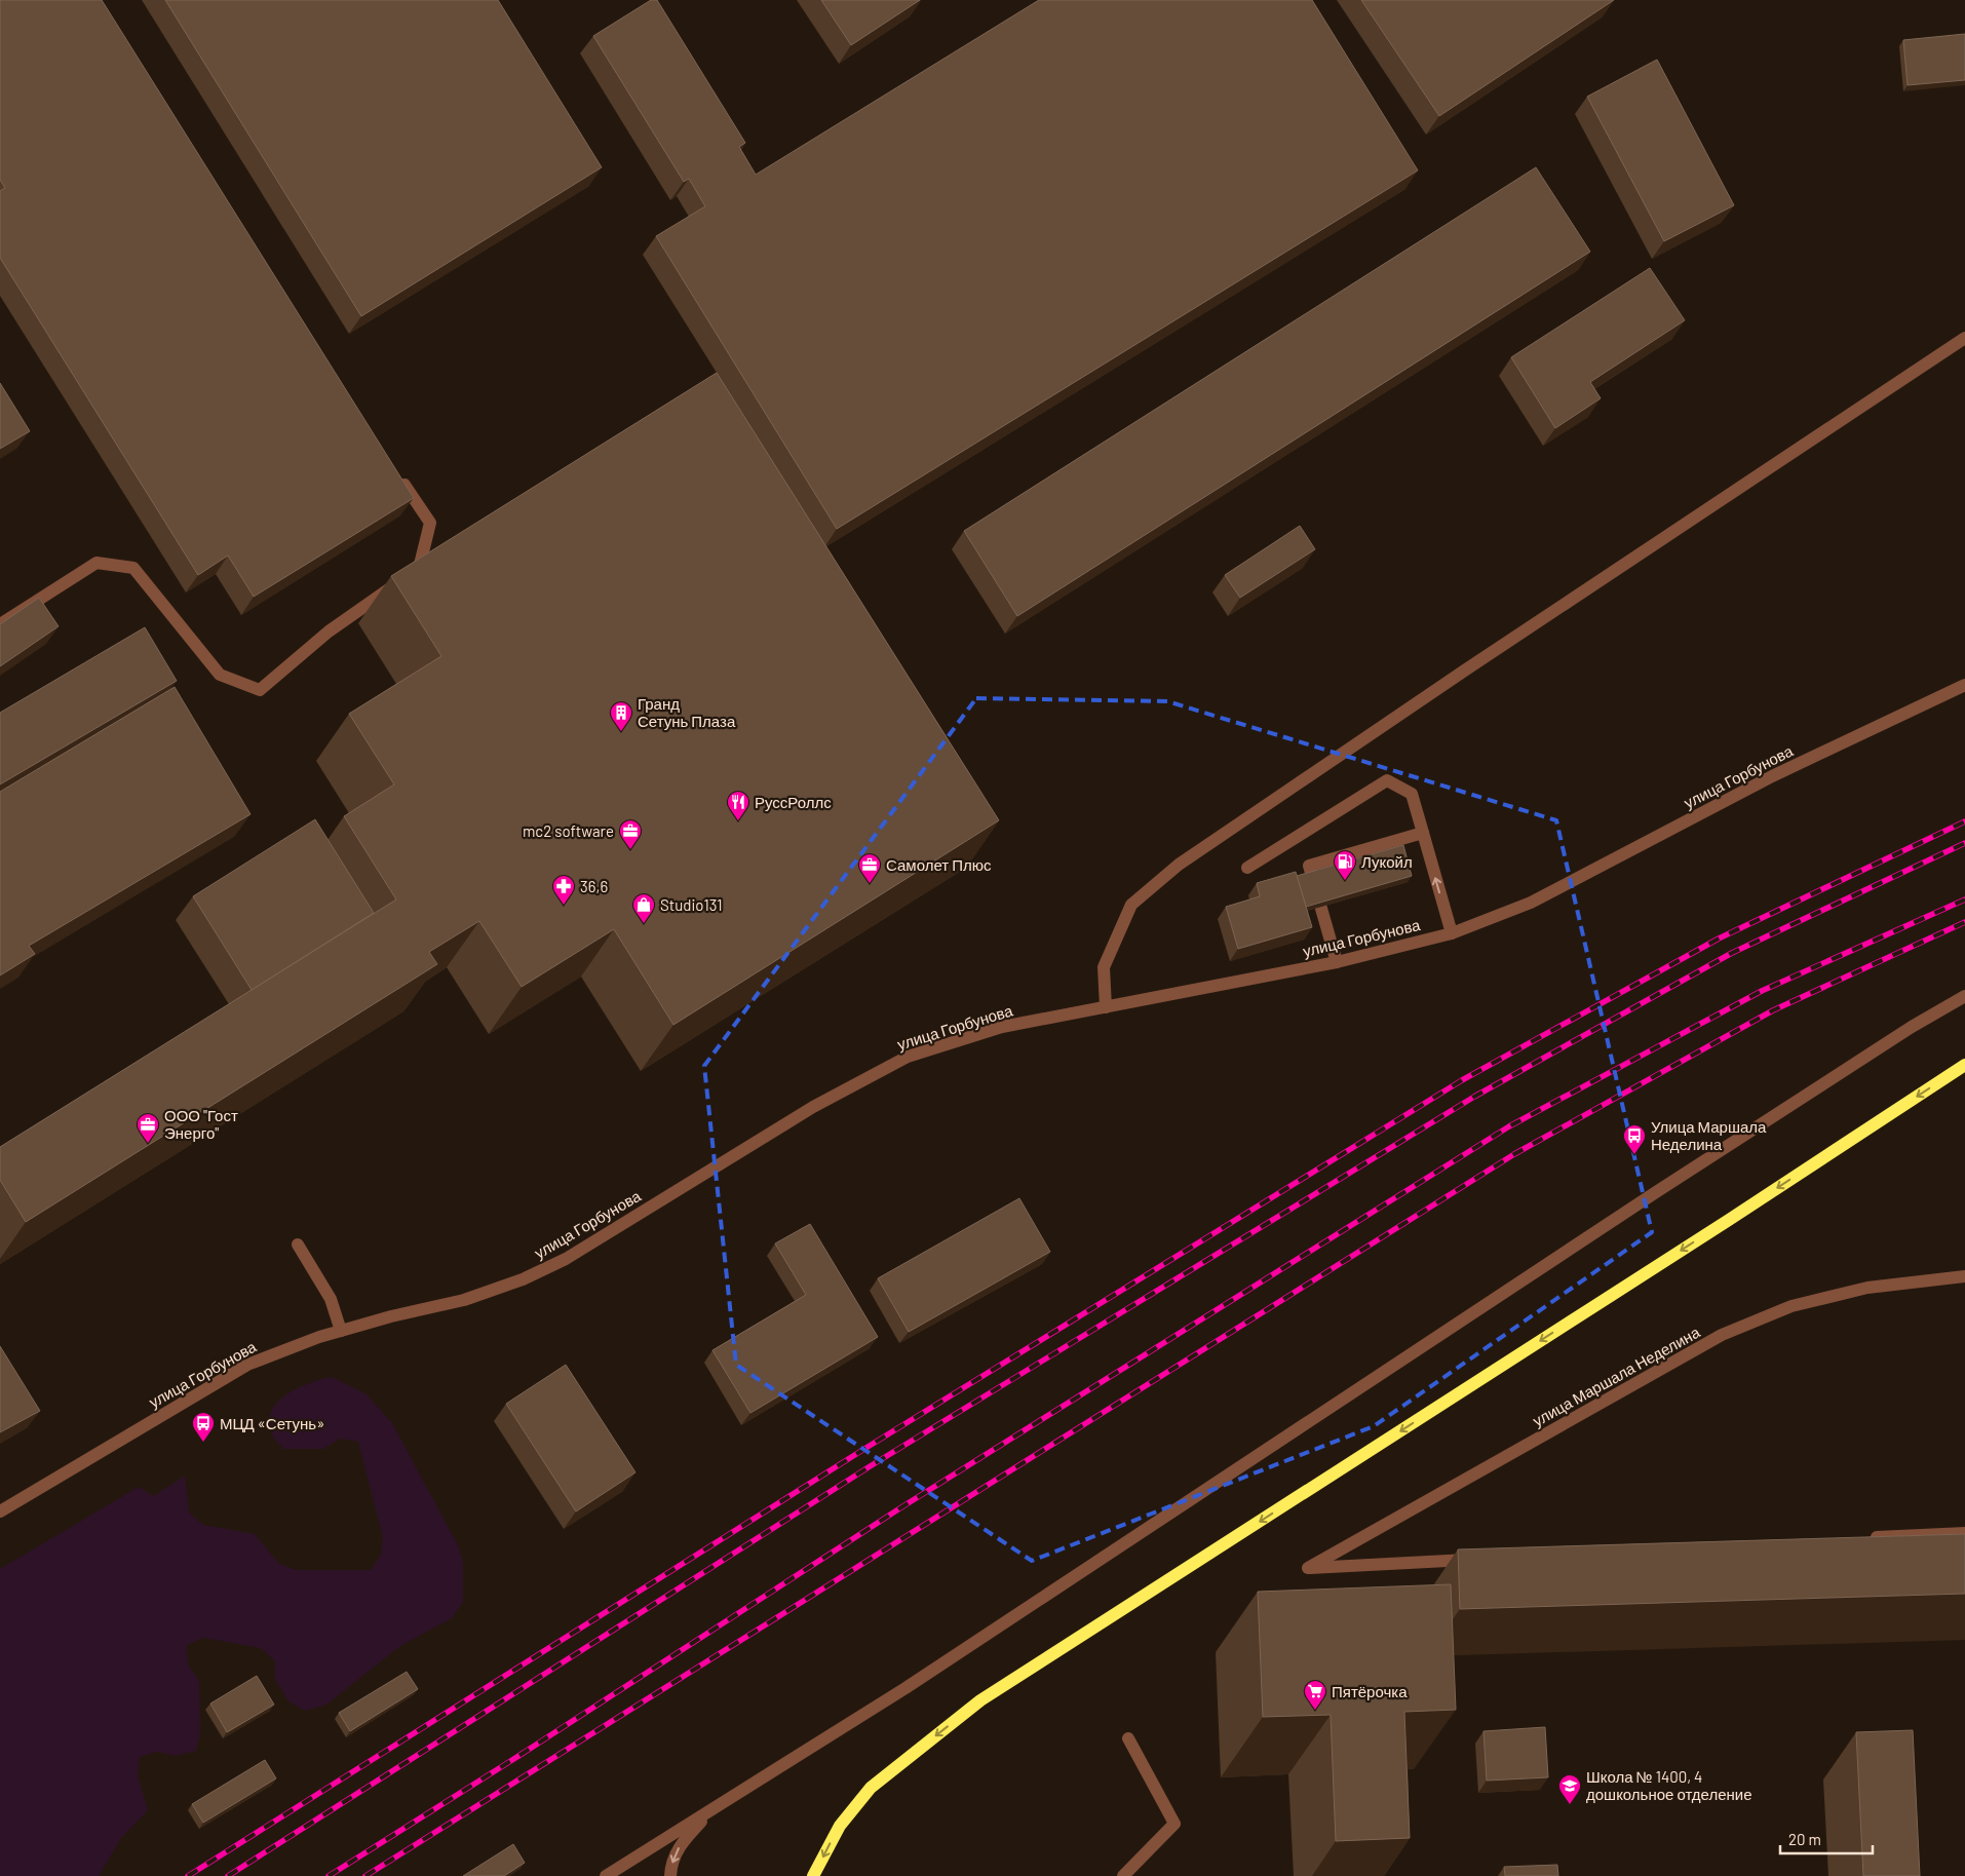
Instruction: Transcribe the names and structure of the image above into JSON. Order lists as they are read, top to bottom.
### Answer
{
  "streets": {
    "street": ["улица Горбунова", "улица Маршала Неделина"]
  },
  "places": {
    "building": ["Гранд Сетунь Плаза"],
    "restaurant": ["РуссРоллс"],
    "office": ["mc2 software", "Самолет Плюс", "ООО \"Гост Энерго\""],
    "fuel station": ["Лукойл"],
    "pharmacy": ["36,6"],
    "shop": ["Studio131"],
    "bus stop": ["Улица Маршала Неделина", "МЦД «Сетунь»"],
    "supermarket": ["Пятёрочка"],
    "school or university": ["Школа № 1400, 4 дошкольное отделение"]
  },
  "scale_bar": "20 m"
}
